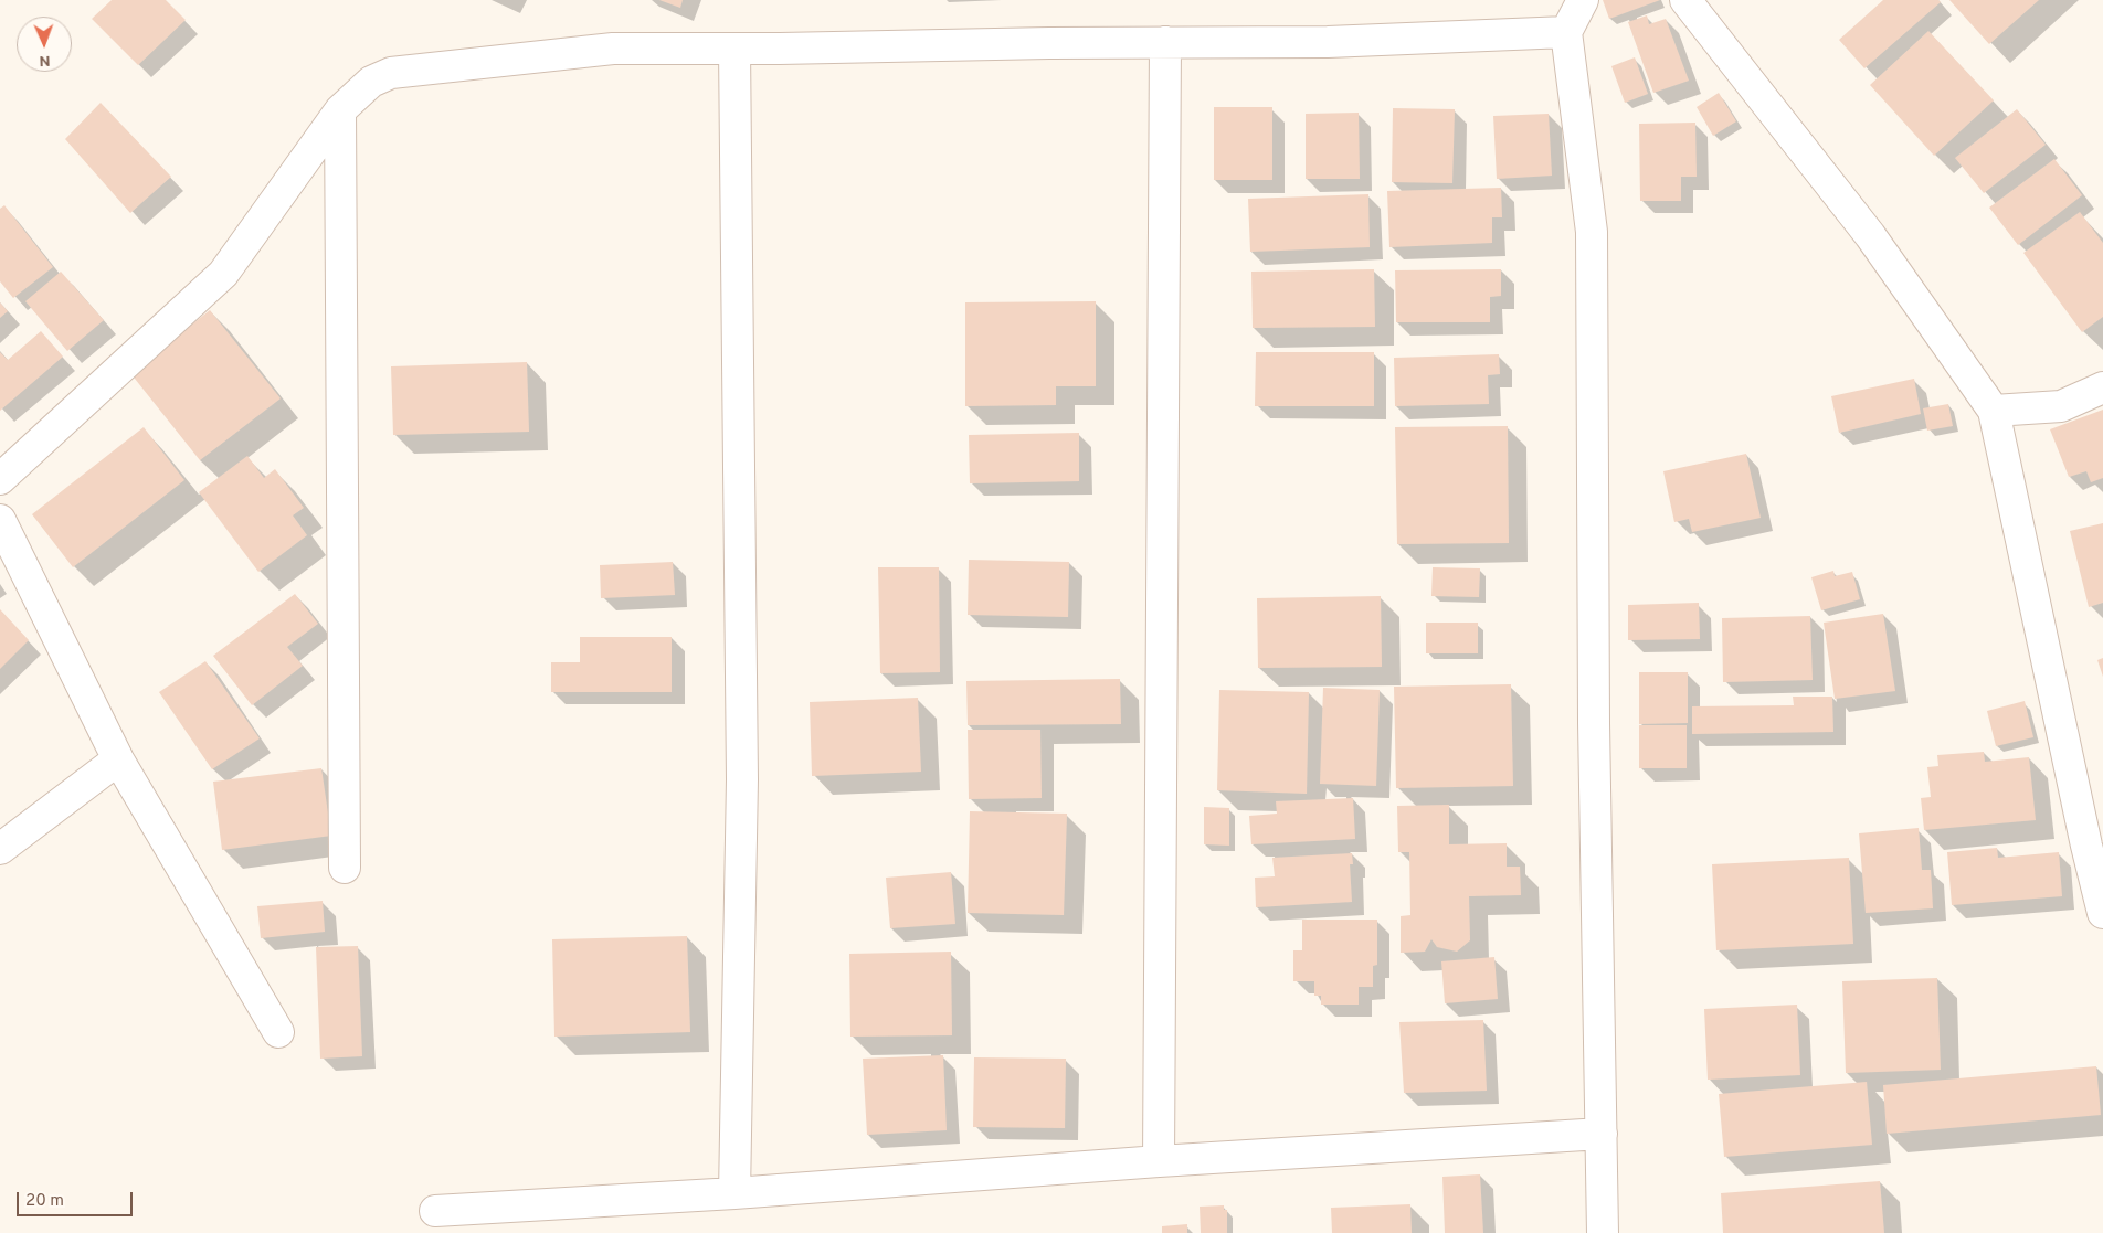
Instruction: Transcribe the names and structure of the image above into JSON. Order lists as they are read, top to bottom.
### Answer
{
  "scale_bar": "20 m",
  "north": "bottom"
}
